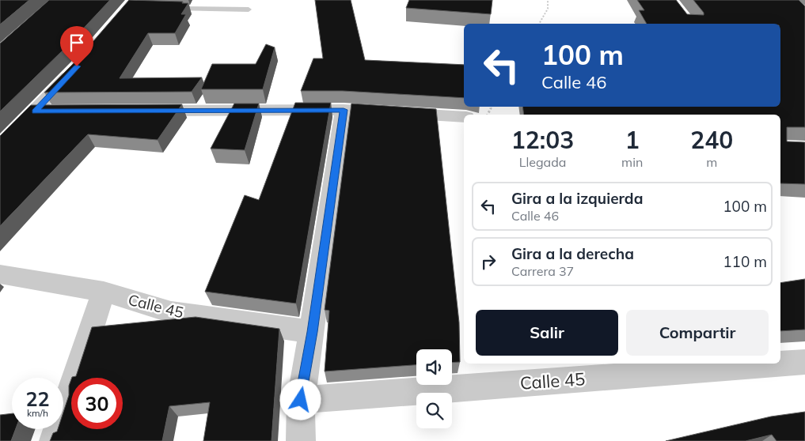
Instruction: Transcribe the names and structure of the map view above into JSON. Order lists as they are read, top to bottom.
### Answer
{
  "streets": {
    "street": ["Calle 45"]
  },
  "page": {
    "turn": ["100 m", "Calle 46"],
    "eta": [
      "12:03",
      "Llegada",
      "1",
      "min",
      "240",
      "m"
    ],
    "list": [
      {
        "name": "Gira a la izquierda",
        "note": "Calle 46",
        "value": "100 m"
      },
      {
        "name": "Gira a la derecha",
        "note": "Carrera 37",
        "value": "110 m"
      }
    ],
    "buttons": ["Salir", "Compartir"],
    "speed": "22 km/h",
    "limit": "30"
  }
}
